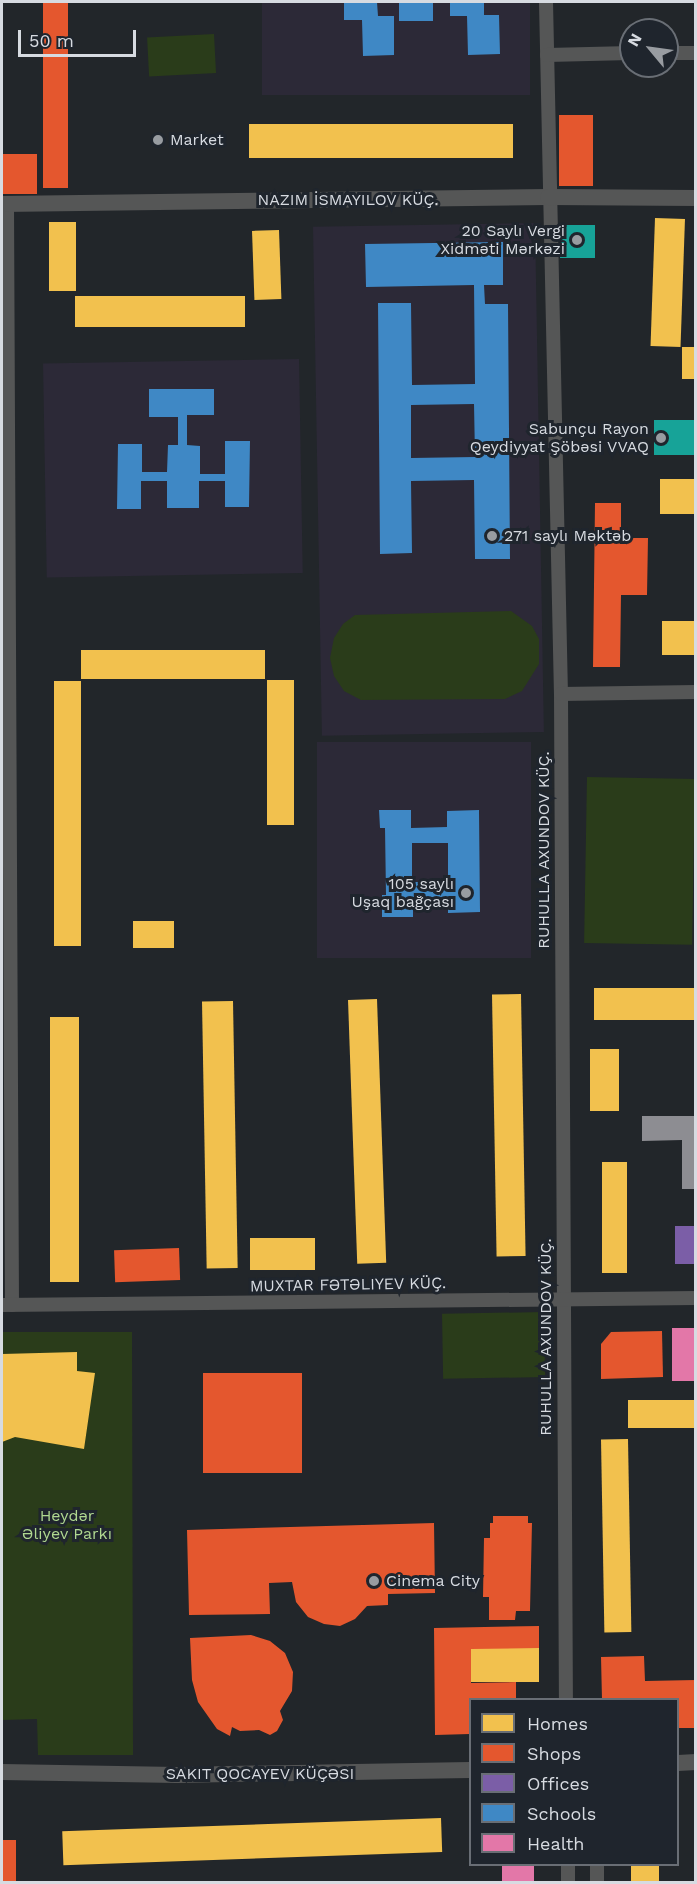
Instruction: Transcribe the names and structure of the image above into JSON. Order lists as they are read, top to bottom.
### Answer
{
  "streets": {
    "street": ["RUHULLA AXUNDOV KÜÇ.", "MUXTAR FƏTƏLIYEV KÜÇ.", "SAKIT QOCAYEV KÜÇƏSI"]
  },
  "crossings": [
    ["RUHULLA AXUNDOV KÜÇ.", "MUXTAR FƏTƏLIYEV KÜÇ."]
  ],
  "parks": ["Heydər Əliyev Parkı"],
  "places": [
    "Market",
    "20 Saylı Vergi Xidməti Mərkəzi",
    "Sabunçu Rayon Qeydiyyat Şöbəsi VVAQ",
    "271 saylı Məktəb",
    "105 saylı Uşaq bağçası",
    "Cinema City"
  ],
  "legend": [
    "Homes",
    "Shops",
    "Offices",
    "Schools",
    "Health"
  ],
  "scale_bar": "50 m",
  "north": "top left"
}
